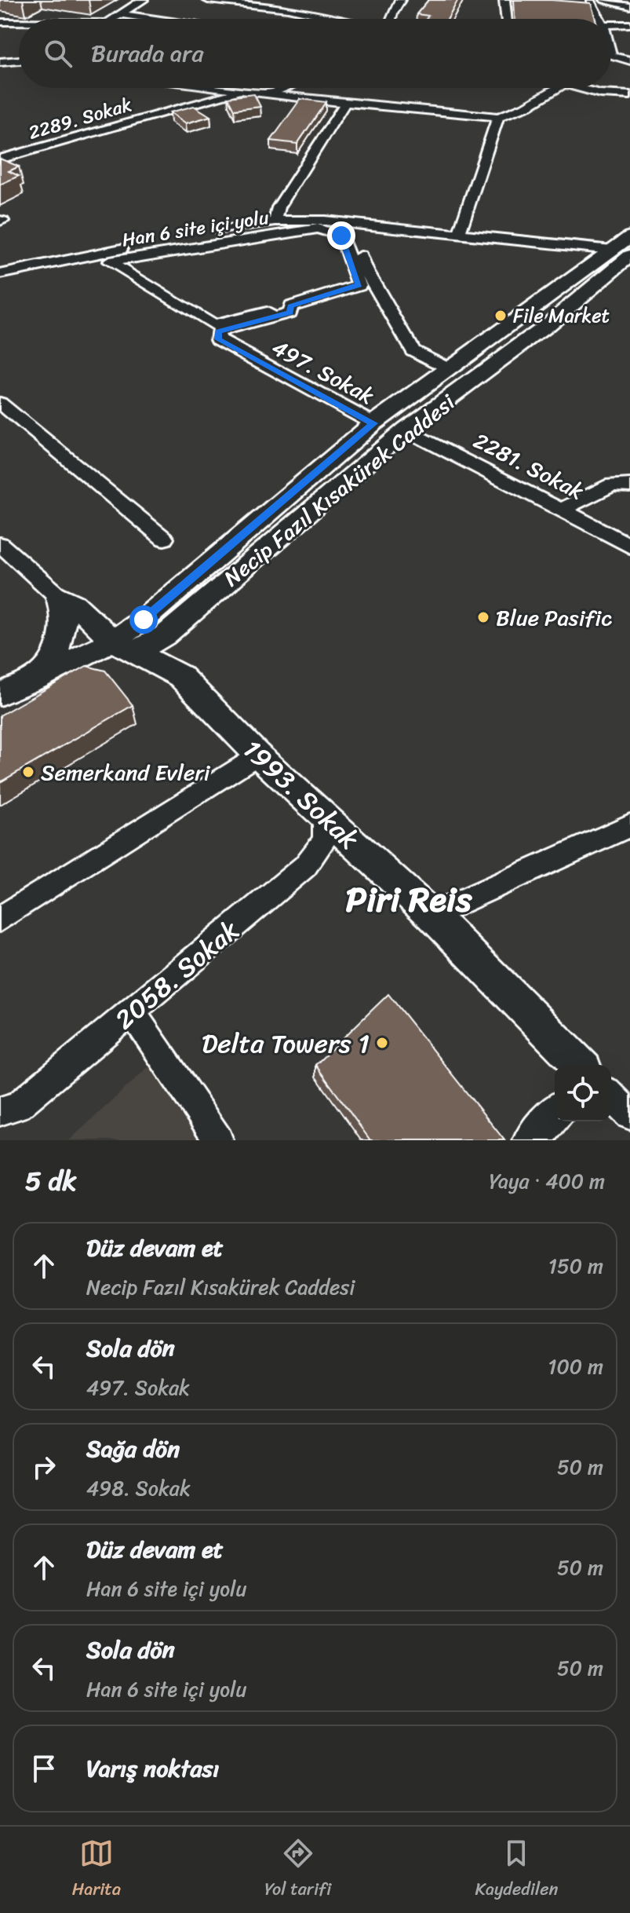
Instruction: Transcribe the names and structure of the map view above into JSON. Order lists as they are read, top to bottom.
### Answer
{
  "streets": {
    "main road": ["Necip Fazıl Kısakürek Caddesi", "1993. Sokak"],
    "street": [
      "2289. Sokak",
      "Han 6 site içi yolu",
      "497. Sokak",
      "2281. Sokak",
      "2058. Sokak"
    ]
  },
  "crossings": [
    ["497. Sokak", "Necip Fazıl Kısakürek Caddesi"],
    ["2281. Sokak", "Necip Fazıl Kısakürek Caddesi"],
    ["Necip Fazıl Kısakürek Caddesi", "1993. Sokak"],
    ["1993. Sokak", "2058. Sokak"]
  ],
  "districts": ["Piri Reis"],
  "places": [
    "File Market",
    "Blue Pasific",
    "Semerkand Evleri",
    "Delta Towers 1"
  ],
  "page": {
    "search": "Burada ara",
    "heading": ["5 dk", "Yaya · 400 m"],
    "list": [
      ["Düz devam et", "Necip Fazıl Kısakürek Caddesi", "150 m"],
      ["Sola dön", "497. Sokak", "100 m"],
      ["Sağa dön", "498. Sokak", "50 m"],
      ["Düz devam et", "Han 6 site içi yolu", "50 m"],
      ["Sola dön", "Han 6 site içi yolu", "50 m"],
      "Varış noktası"
    ],
    "nav": ["Harita", "Yol tarifi", "Kaydedilen"]
  }
}
